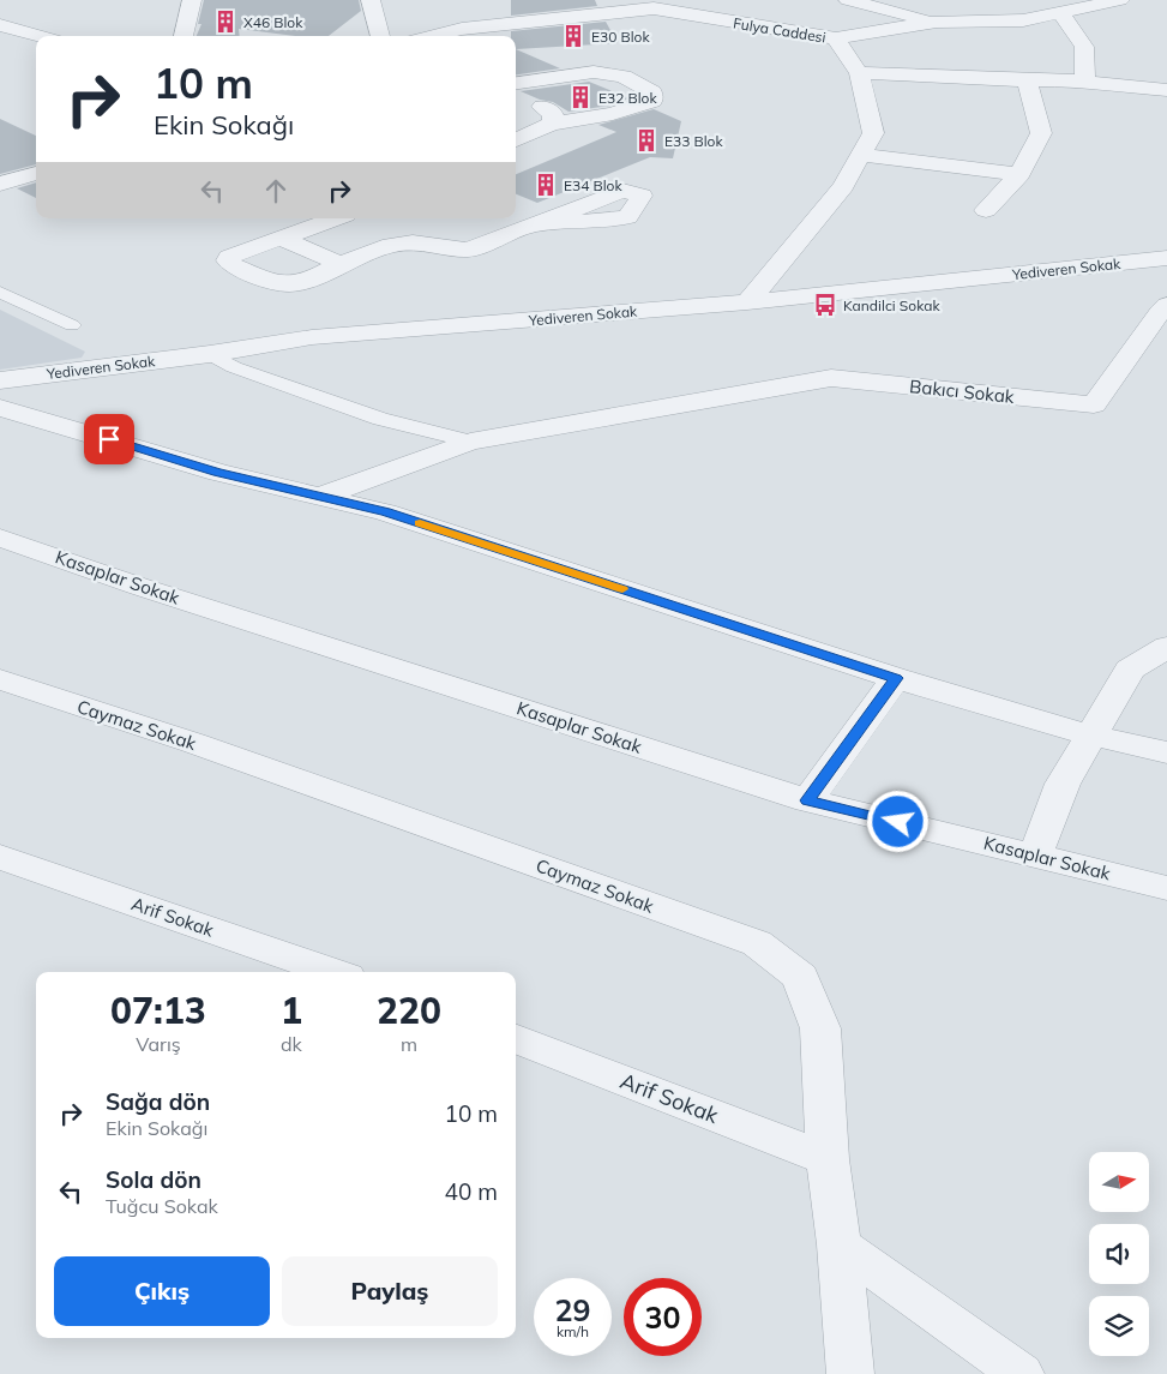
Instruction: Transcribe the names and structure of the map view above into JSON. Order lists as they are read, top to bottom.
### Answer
{
  "streets": {
    "street": [
      "Fulya Caddesi",
      "Yediveren Sokak",
      "Bakıcı Sokak",
      "Kasaplar Sokak",
      "Caymaz Sokak",
      "Arif Sokak"
    ]
  },
  "crossings": [
    ["Fulya Caddesi", "Yediveren Sokak"],
    ["Caymaz Sokak", "Arif Sokak"]
  ],
  "places": {
    "building": [
      "X46 Blok",
      "E30 Blok",
      "E32 Blok",
      "E33 Blok",
      "E34 Blok"
    ],
    "bus stop": ["Kandilci Sokak"]
  },
  "north": "right",
  "page": {
    "turn": ["10 m", "Ekin Sokağı"],
    "eta": [
      "07:13",
      "Varış",
      "1",
      "dk",
      "220",
      "m"
    ],
    "list": [
      {
        "name": "Sağa dön",
        "note": "Ekin Sokağı",
        "value": "10 m"
      },
      {
        "name": "Sola dön",
        "note": "Tuğcu Sokak",
        "value": "40 m"
      }
    ],
    "buttons": ["Çıkış", "Paylaş"],
    "speed": "29 km/h",
    "limit": "30"
  }
}
